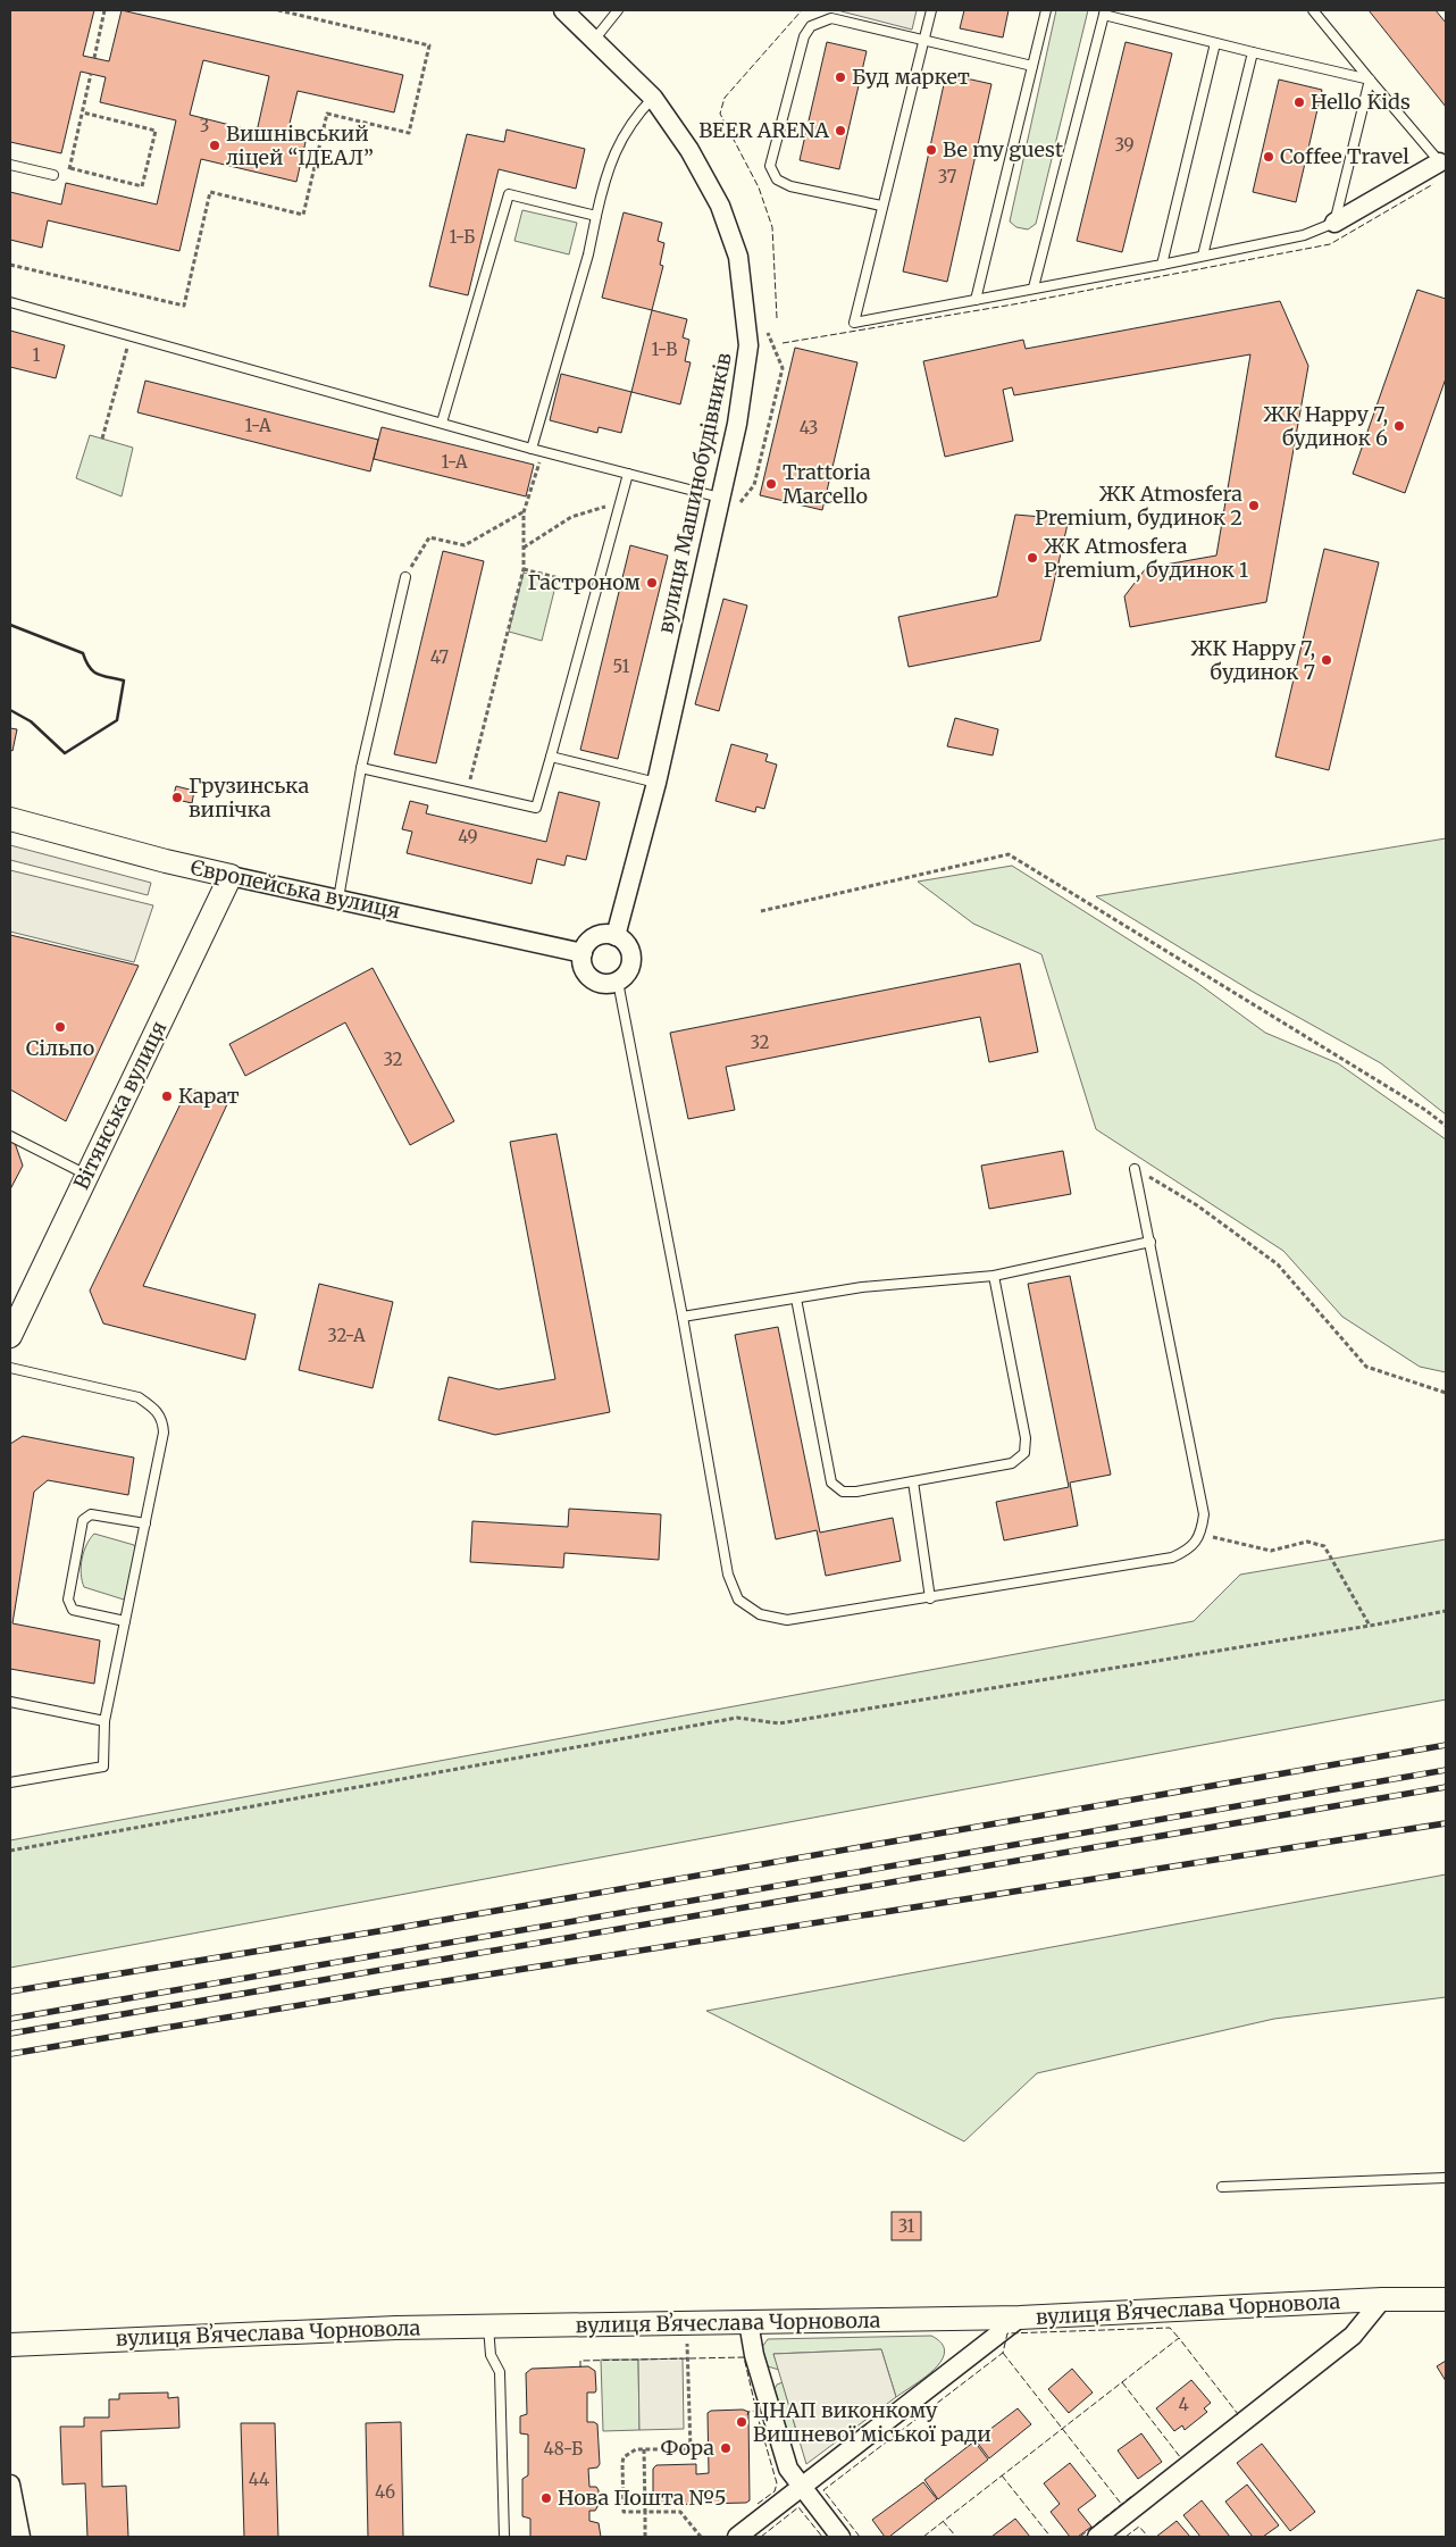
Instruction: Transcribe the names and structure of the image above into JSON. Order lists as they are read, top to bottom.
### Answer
{
  "streets": {
    "street": [
      "вулиця Машинобудівників",
      "Європейська вулиця",
      "Вітянська вулиця",
      "вулиця Вʼячеслава Чорновола"
    ]
  },
  "crossings": [
    ["вулиця Машинобудівників", "Європейська вулиця"],
    ["Європейська вулиця", "Вітянська вулиця"]
  ],
  "places": [
    "Буд маркет",
    "Hello Kids",
    "BEER ARENA",
    "Вишнівський ліцей “ІДЕАЛ”",
    "Be my guest",
    "Coffee Travel",
    "ЖК Happy 7, будинок 6",
    "Trattoria Marcello",
    "ЖК Atmosfera Premium, будинок 2",
    "ЖК Atmosfera Premium, будинок 1",
    "Гастроном",
    "ЖК Happy 7, будинок 7",
    "Грузинська випічка",
    "Сільпо",
    "Карат",
    "ЦНАП виконкому Вишневої міської ради",
    "Фора",
    "Нова Пошта №5"
  ],
  "house_numbers": [
    "3",
    "39",
    "37",
    "1-Б",
    "1-В",
    "1",
    "1-А",
    "43",
    "1-А",
    "47",
    "51",
    "49",
    "32",
    "32",
    "32-А",
    "31",
    "4",
    "48-Б",
    "44",
    "46"
  ]
}
